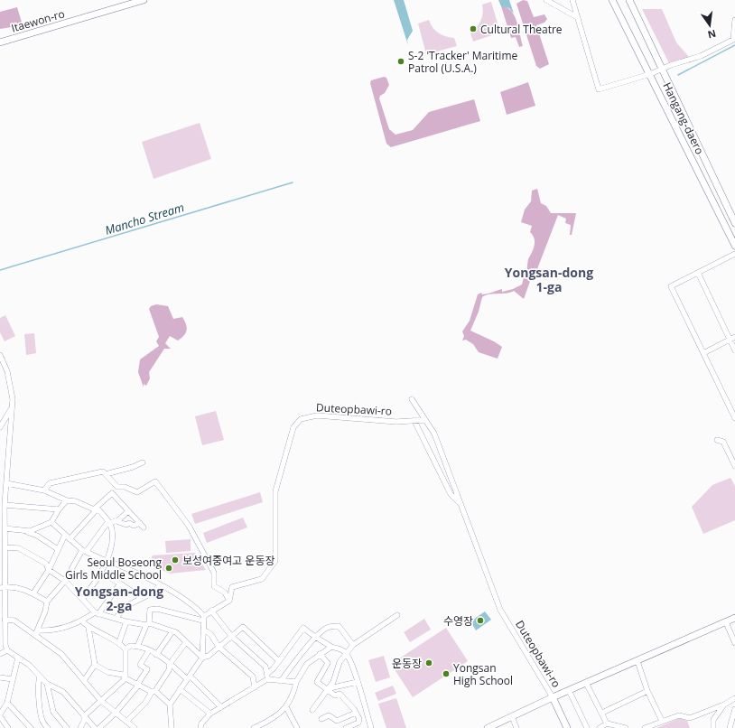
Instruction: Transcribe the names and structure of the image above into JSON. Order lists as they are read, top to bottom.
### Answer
{
  "streets": {
    "main road": ["Itaewon-ro", "Hangang-daero", "Duteopbawi-ro"]
  },
  "districts": ["Yongsan-dong 1-ga", "Yongsan-dong 2-ga"],
  "water": ["Mancho Stream"],
  "places": [
    "Cultural Theatre",
    "S-2 'Tracker' Maritime Patrol (U.S.A.)",
    "보성여중여고 운동장",
    "Seoul Boseong Girls Middle School",
    "수영장",
    "운동장",
    "Yongsan High School"
  ],
  "north": "bottom"
}
